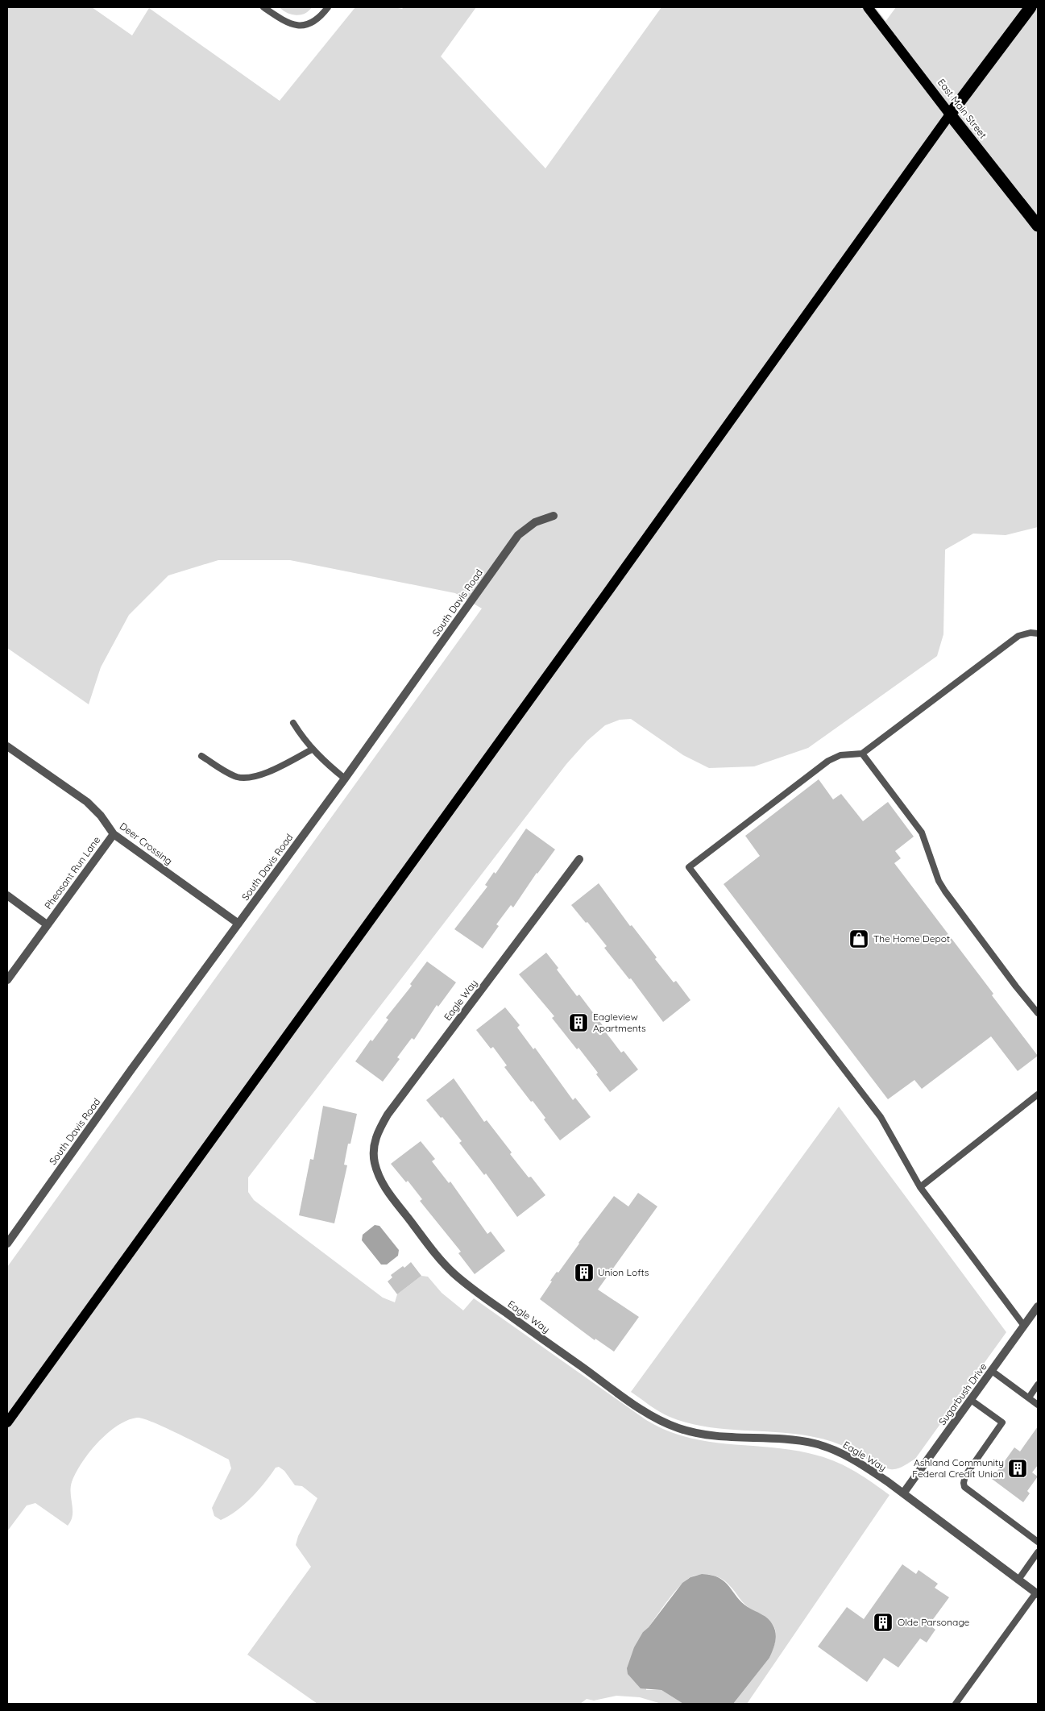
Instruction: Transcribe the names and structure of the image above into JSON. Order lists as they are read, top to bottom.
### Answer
{
  "streets": {
    "highway": ["East Main Street"],
    "street": [
      "South Davis Road",
      "Deer Crossing",
      "Pheasant Run Lane",
      "Eagle Way",
      "Sugarbush Drive"
    ]
  },
  "crossings": [
    ["South Davis Road", "Deer Crossing"],
    ["Deer Crossing", "Pheasant Run Lane"],
    ["Eagle Way", "Sugarbush Drive"]
  ],
  "places": {
    "shop": ["The Home Depot"],
    "building": [
      "Eagleview Apartments",
      "Union Lofts",
      "Ashland Community Federal Credit Union",
      "Olde Parsonage"
    ]
  }
}
